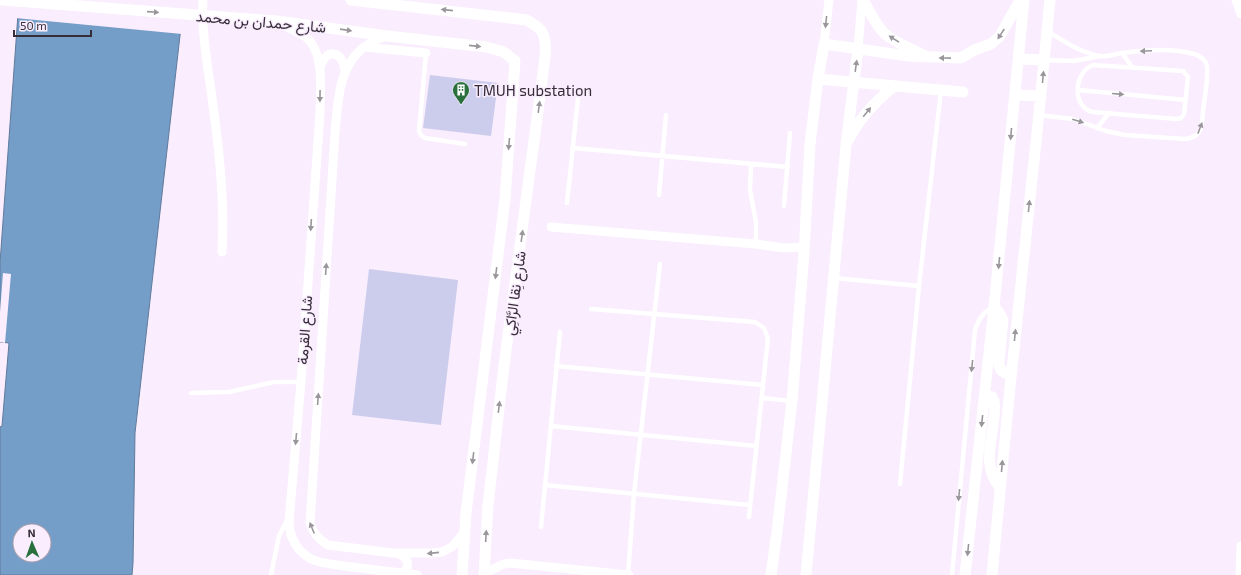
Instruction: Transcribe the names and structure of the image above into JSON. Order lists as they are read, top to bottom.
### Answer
{
  "streets": {
    "street": ["شارع حمدان بن محمد", "شارع نِقا الرَّاكِي", "شارع القرمة"]
  },
  "crossings": [
    ["شارع حمدان بن محمد", "شارع نِقا الرَّاكِي"],
    ["شارع حمدان بن محمد", "شارع القرمة"],
    ["شارع نِقا الرَّاكِي", "شارع القرمة"]
  ],
  "one_way": ["شارع حمدان بن محمد"],
  "places": {
    "building": ["TMUH substation"]
  },
  "scale_bar": "50 m",
  "north": "top"
}
